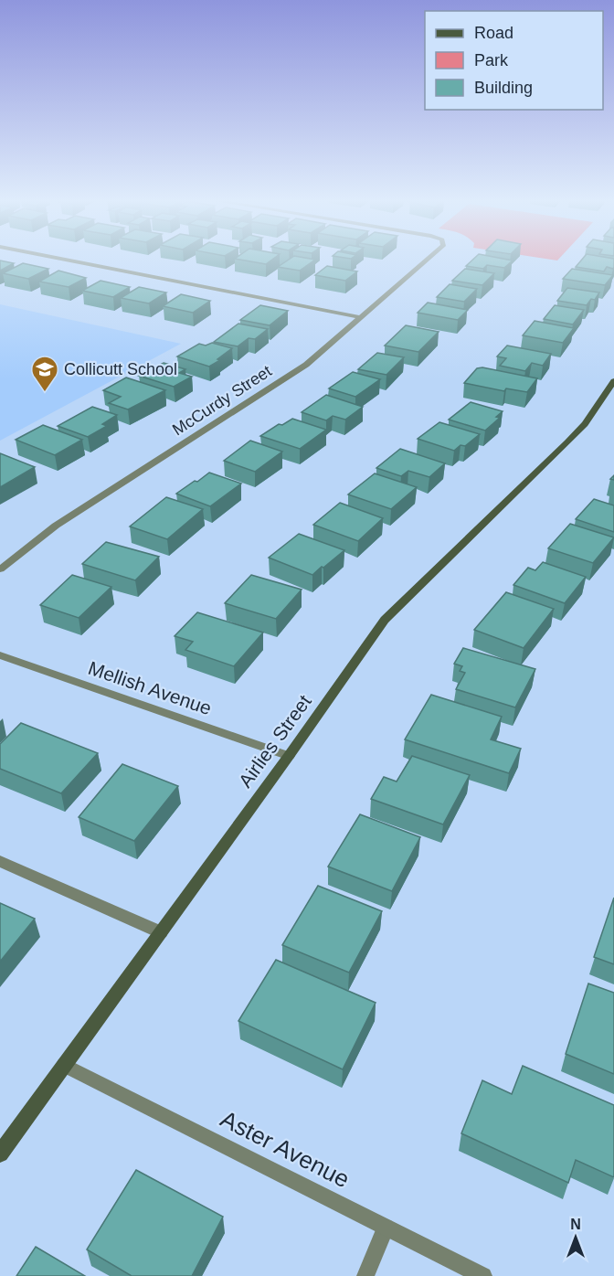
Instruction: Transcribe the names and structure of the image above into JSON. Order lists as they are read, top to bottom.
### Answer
{
  "streets": {
    "street": [
      "McCurdy Street",
      "Mellish Avenue",
      "Airlies Street",
      "Aster Avenue"
    ]
  },
  "crossings": [
    ["Mellish Avenue", "Airlies Street"],
    ["Airlies Street", "Aster Avenue"]
  ],
  "places": {
    "school or university": ["Collicutt School"]
  },
  "legend": ["Road", "Park", "Building"],
  "north": "top"
}
